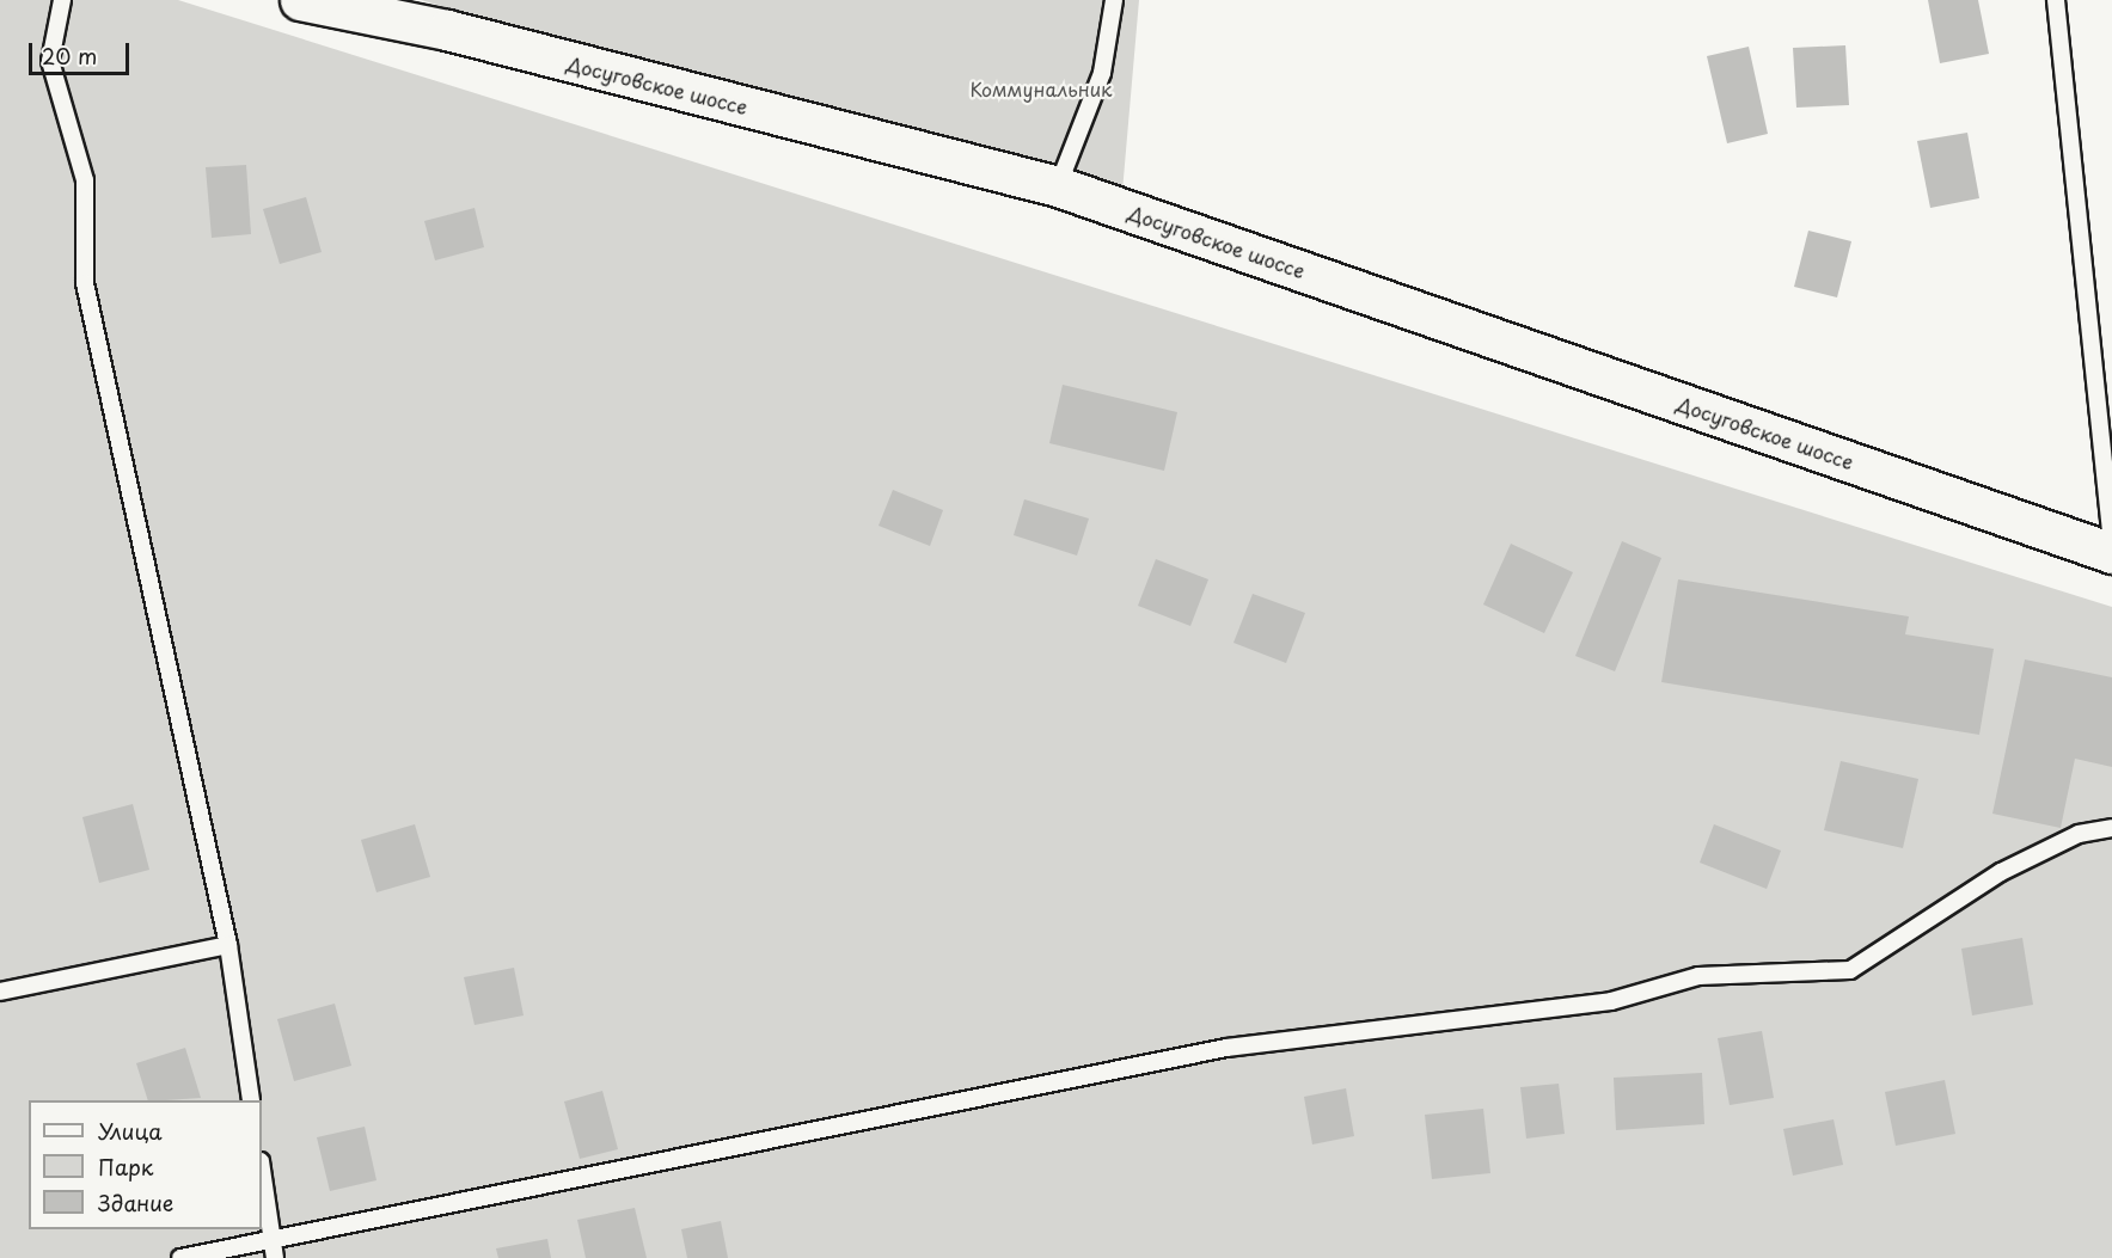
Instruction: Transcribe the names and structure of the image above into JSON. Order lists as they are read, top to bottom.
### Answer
{
  "streets": {
    "main road": ["Досуговское шоссе"]
  },
  "parks": ["Коммунальник"],
  "legend": ["Улица", "Парк", "Здание"],
  "scale_bar": "20 m"
}
